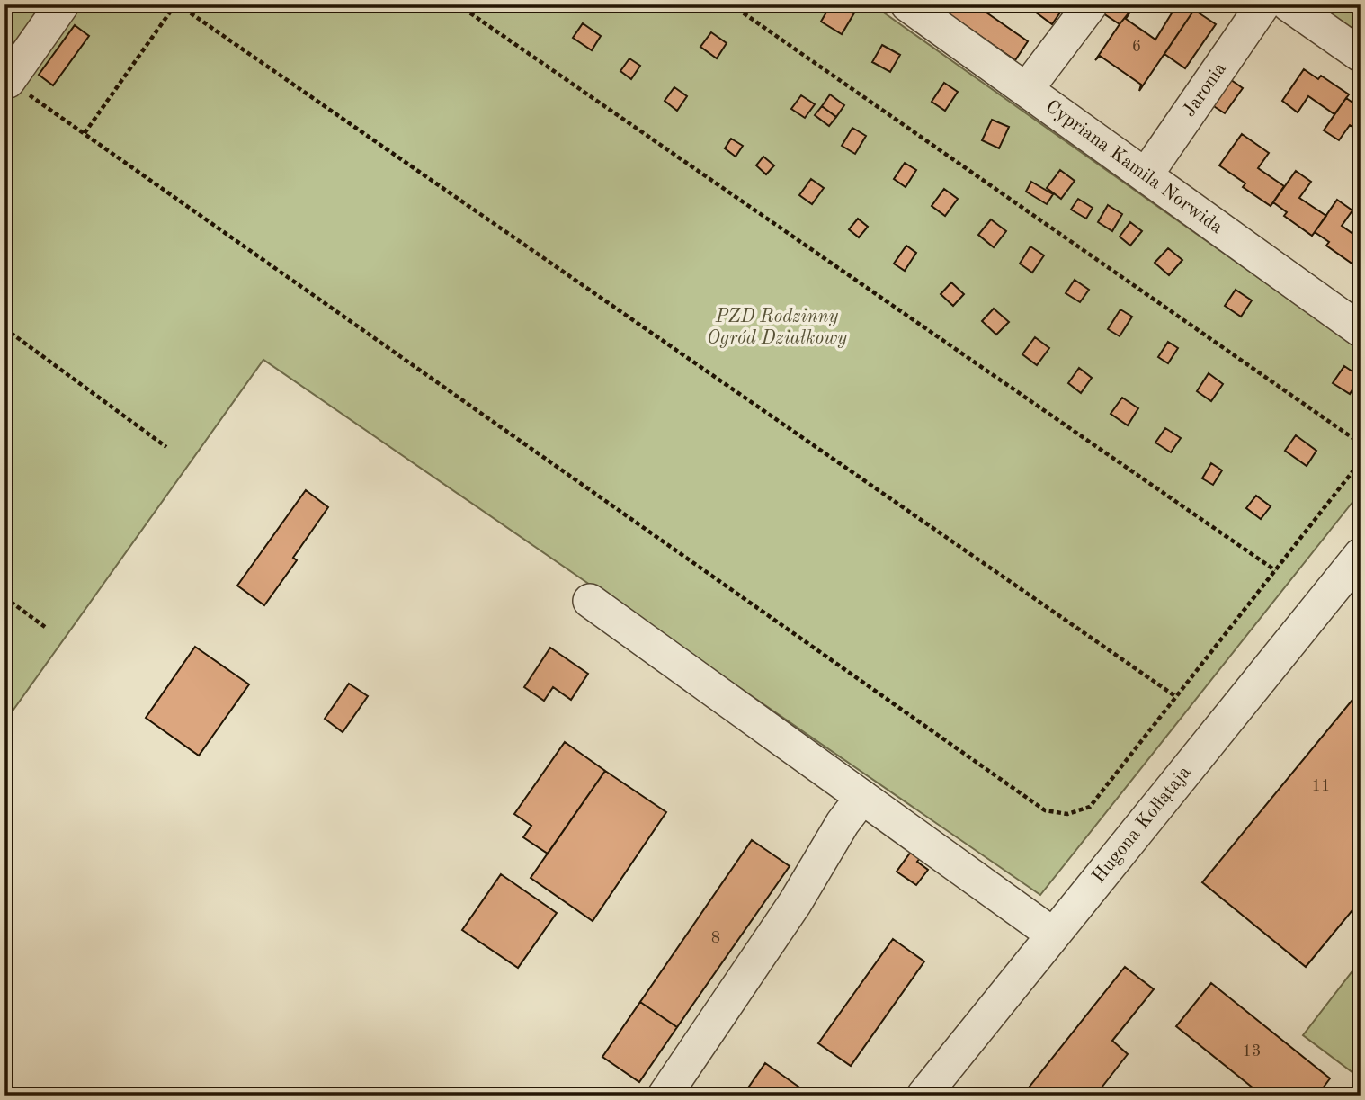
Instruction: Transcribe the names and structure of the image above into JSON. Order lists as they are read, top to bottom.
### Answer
{
  "streets": {
    "street": ["Jaronia", "Cypriana Kamila Norwida", "Hugona Kołłątaja"]
  },
  "crossings": [
    ["Jaronia", "Cypriana Kamila Norwida"]
  ],
  "parks": ["PZD Rodzinny Ogród Działkowy"],
  "house_numbers": [
    "6",
    "11",
    "8",
    "13"
  ]
}
